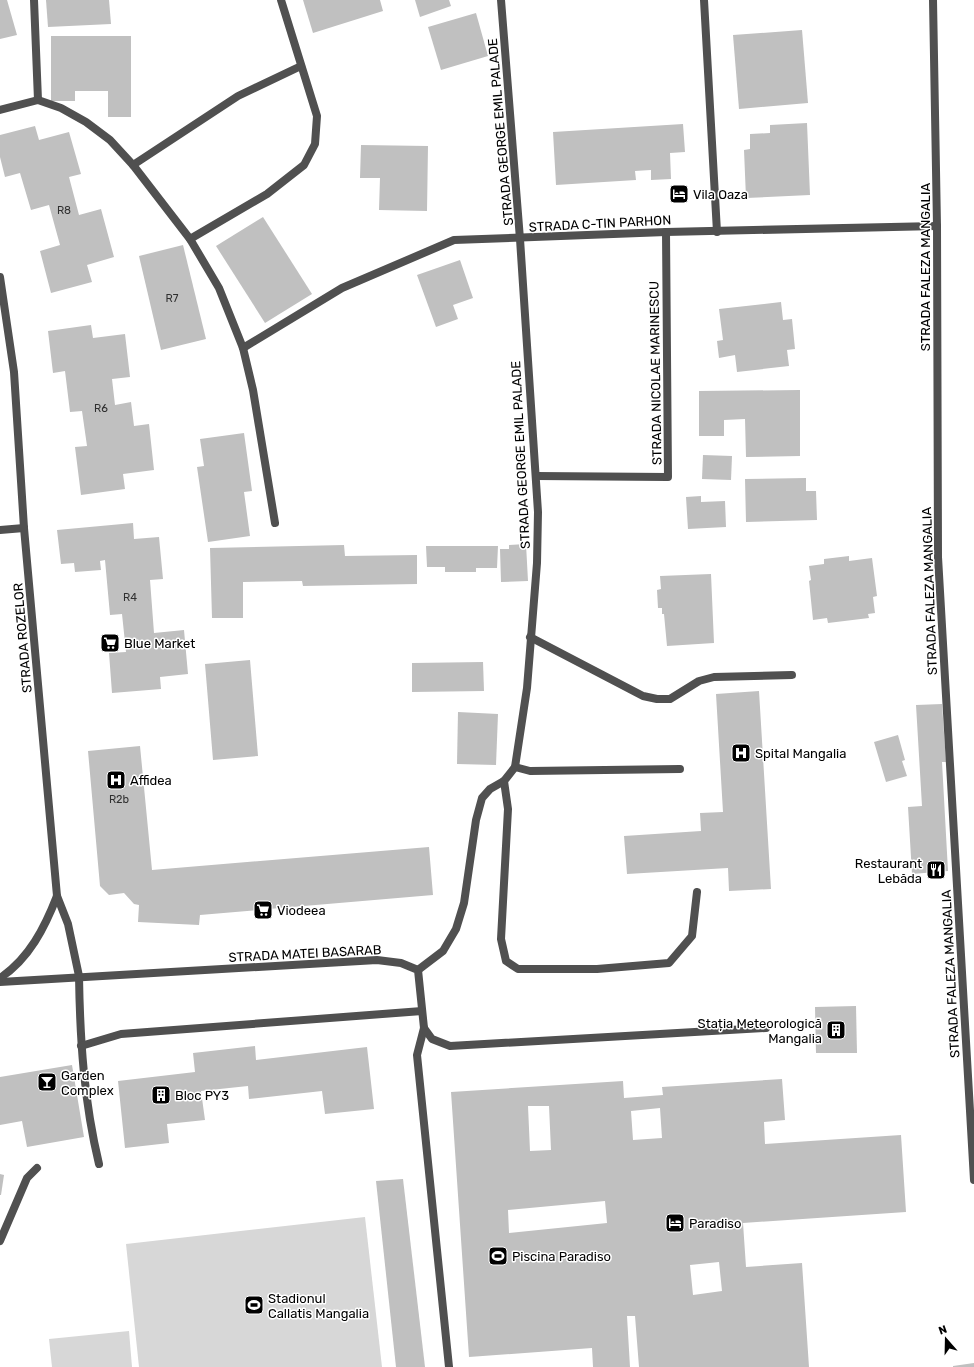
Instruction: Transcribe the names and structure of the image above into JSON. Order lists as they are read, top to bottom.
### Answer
{
  "streets": {
    "street": [
      "STRADA GEORGE EMIL PALADE",
      "STRADA C-TIN PARHON",
      "STRADA FALEZA MANGALIA",
      "STRADA NICOLAE MARINESCU",
      "STRADA ROZELOR",
      "STRADA MATEI BASARAB"
    ]
  },
  "crossings": [
    ["STRADA GEORGE EMIL PALADE", "STRADA C-TIN PARHON"],
    ["STRADA GEORGE EMIL PALADE", "STRADA NICOLAE MARINESCU"],
    ["STRADA GEORGE EMIL PALADE", "STRADA MATEI BASARAB"],
    ["STRADA C-TIN PARHON", "STRADA FALEZA MANGALIA"],
    ["STRADA C-TIN PARHON", "STRADA NICOLAE MARINESCU"]
  ],
  "places": {
    "hotel": ["Vila Oaza", "Paradiso"],
    "supermarket": ["Blue Market", "Viodeea"],
    "hospital": ["Spital Mangalia", "Affidea"],
    "restaurant": ["Restaurant Lebăda"],
    "building": ["Stația Meteorologică Mangalia", "Bloc PY3"],
    "bar": ["Garden Complex"],
    "sports": ["Piscina Paradiso", "Stadionul Callatis Mangalia"]
  },
  "house_numbers": [
    "R8",
    "R7",
    "R6",
    "R4",
    "R2b"
  ],
  "north": "top"
}
